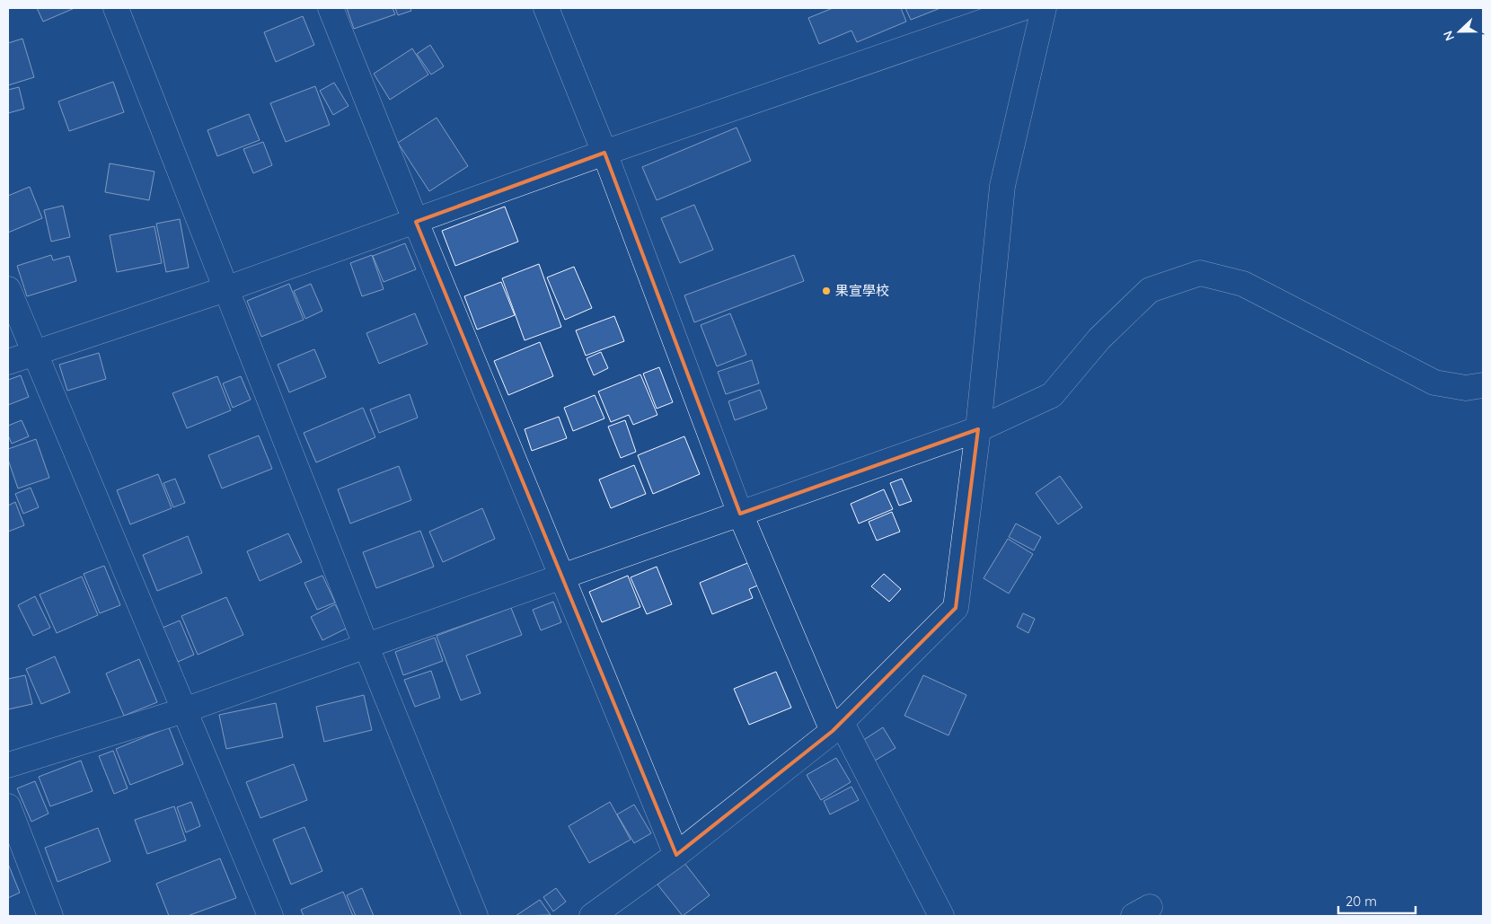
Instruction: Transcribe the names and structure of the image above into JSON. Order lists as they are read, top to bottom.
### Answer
{
  "places": ["果宣學校"],
  "scale_bar": "20 m",
  "north": "left"
}
